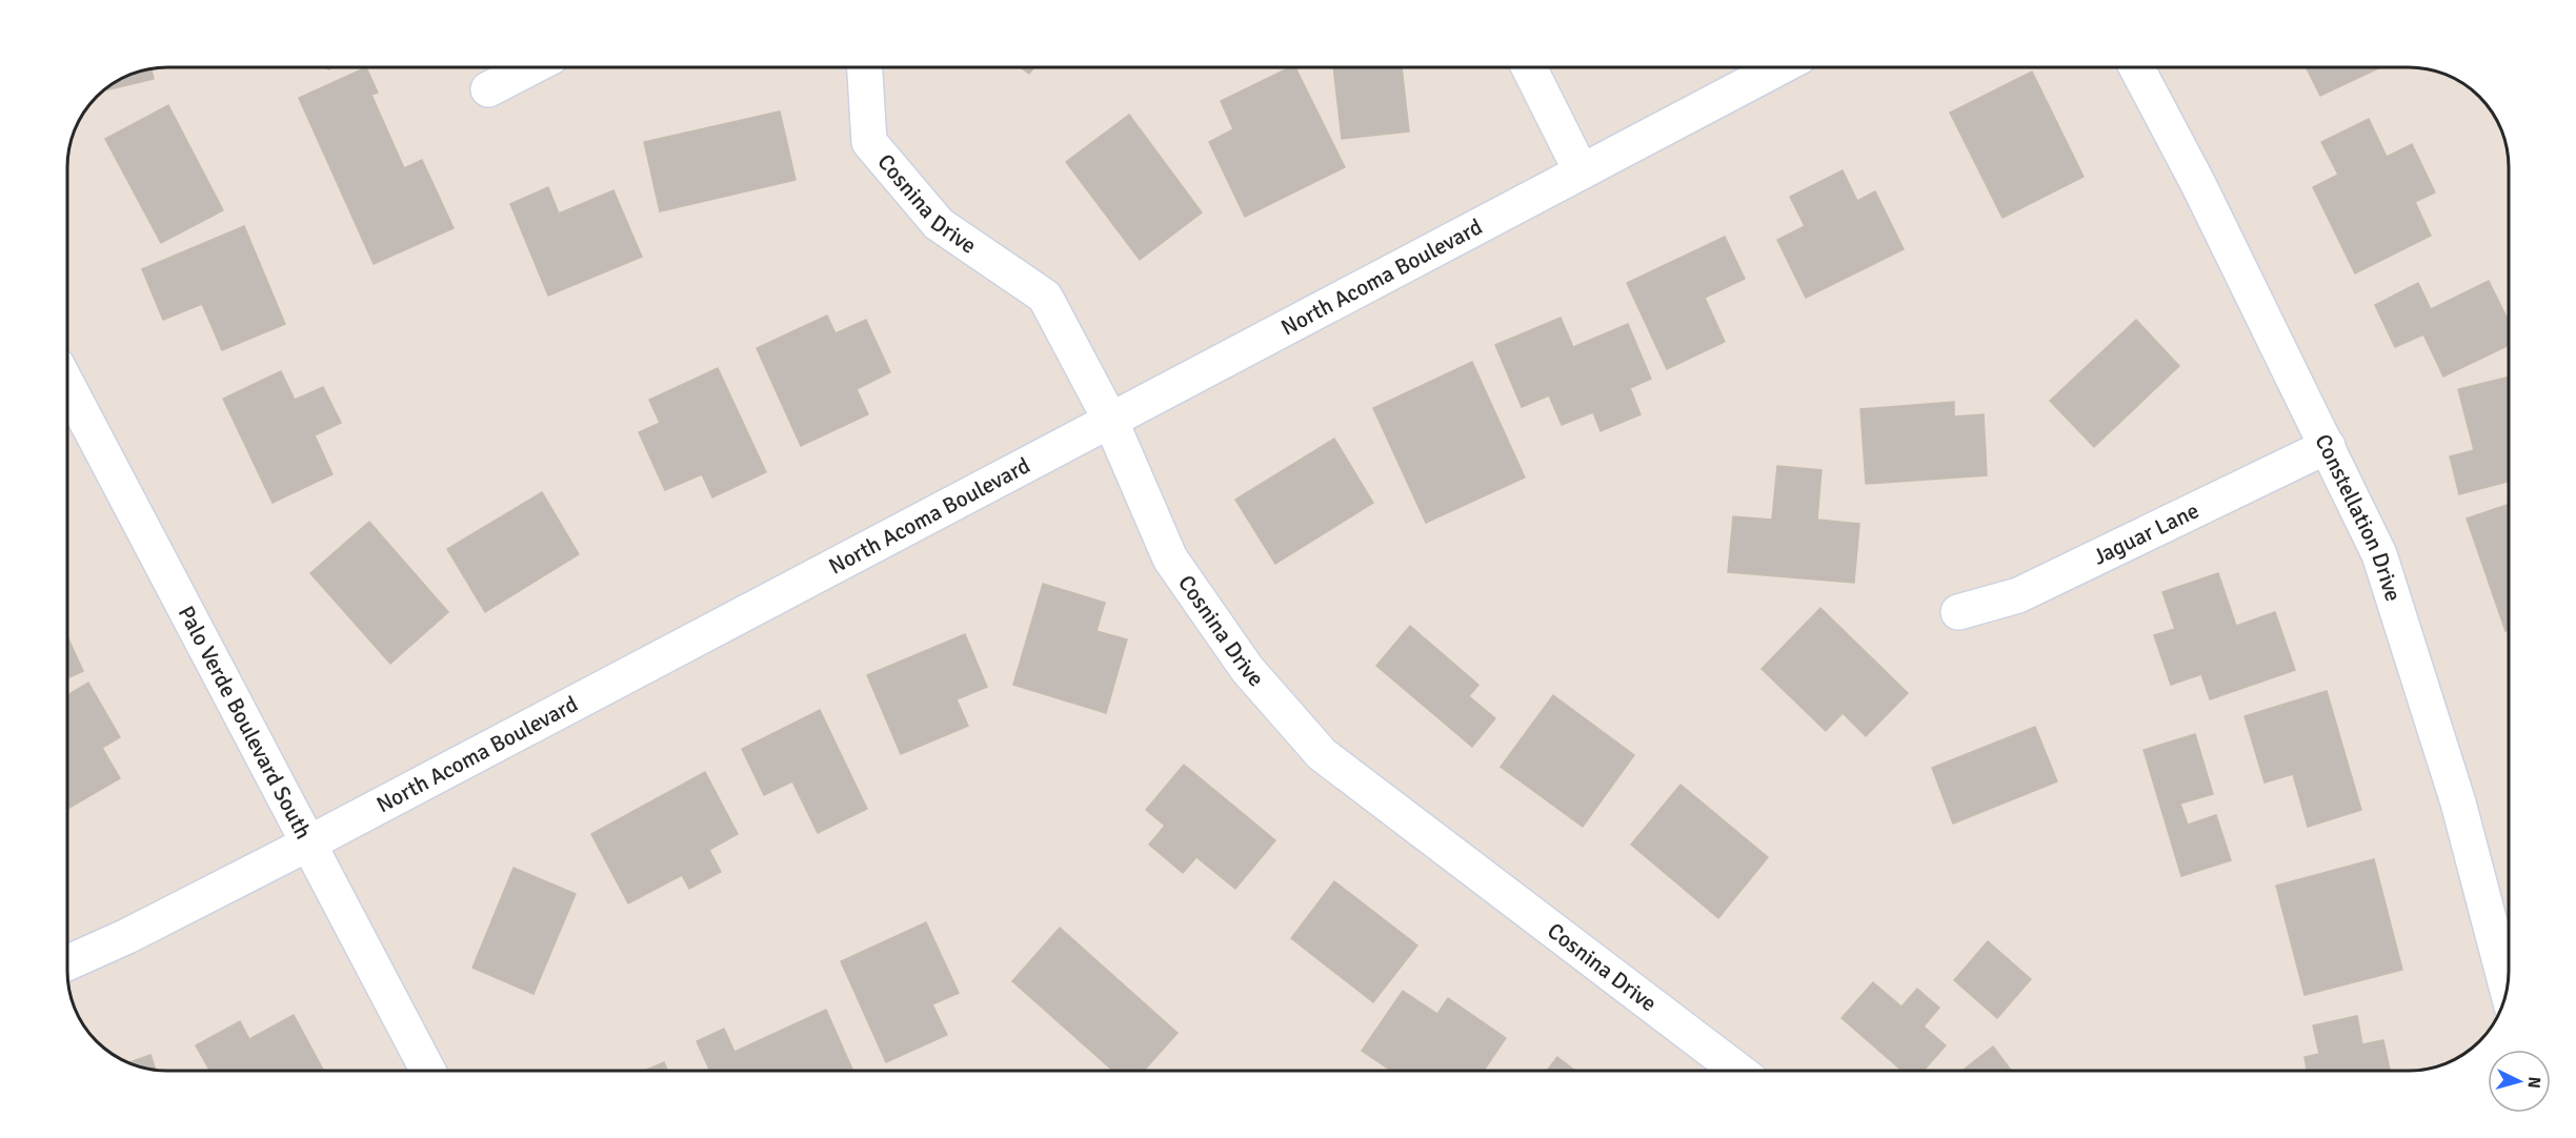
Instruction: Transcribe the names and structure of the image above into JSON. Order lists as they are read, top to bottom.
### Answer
{
  "streets": {
    "street": [
      "Cosnina Drive",
      "North Acoma Boulevard",
      "Constellation Drive",
      "Jaguar Lane",
      "Palo Verde Boulevard South"
    ]
  },
  "crossings": [
    ["Cosnina Drive", "North Acoma Boulevard"],
    ["North Acoma Boulevard", "Palo Verde Boulevard South"],
    ["Constellation Drive", "Jaguar Lane"]
  ],
  "north": "right"
}
